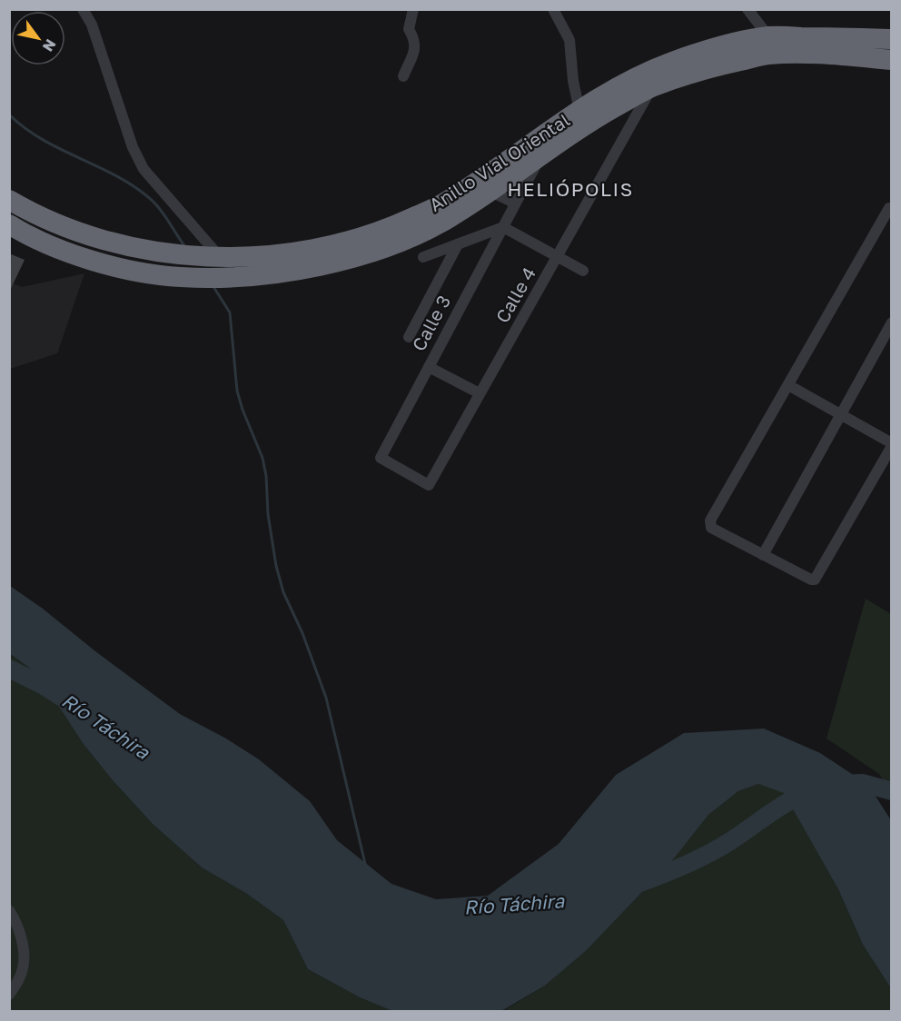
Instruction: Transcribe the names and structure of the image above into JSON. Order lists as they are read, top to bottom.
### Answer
{
  "streets": {
    "highway": ["Anillo Vial Oriental"],
    "street": ["Calle 4", "Calle 3"]
  },
  "crossings": [
    ["Anillo Vial Oriental", "Calle 4"],
    ["Anillo Vial Oriental", "Calle 3"],
    ["Calle 4", "Calle 3"]
  ],
  "districts": ["HELIÓPOLIS"],
  "water": ["Río Táchira"],
  "north": "bottom right"
}
